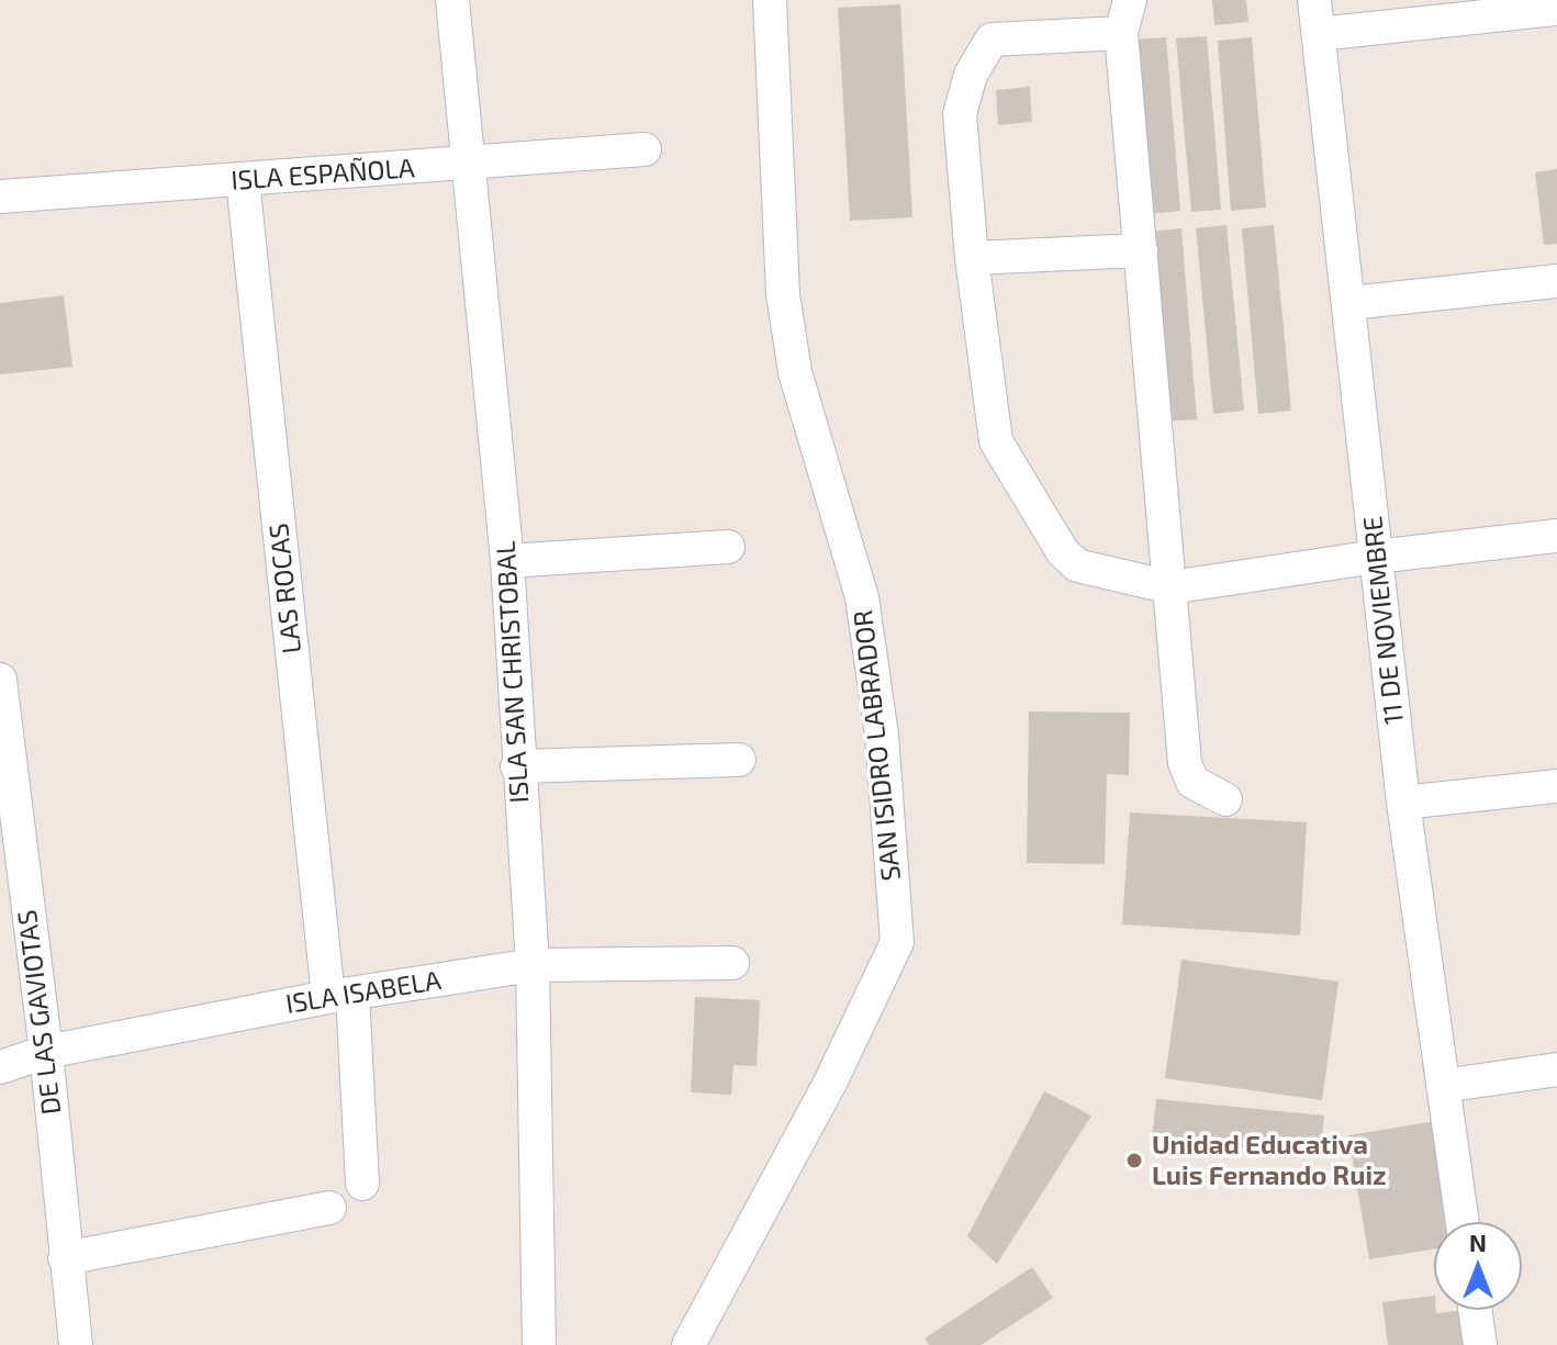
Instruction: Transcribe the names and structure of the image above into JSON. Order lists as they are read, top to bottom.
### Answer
{
  "streets": {
    "street": [
      "ISLA ESPAÑOLA",
      "LAS ROCAS",
      "11 DE NOVIEMBRE",
      "ISLA SAN CHRISTOBAL",
      "SAN ISIDRO LABRADOR",
      "ISLA ISABELA",
      "DE LAS GAVIOTAS"
    ]
  },
  "crossings": [
    ["ISLA ESPAÑOLA", "LAS ROCAS"],
    ["ISLA ESPAÑOLA", "ISLA SAN CHRISTOBAL"],
    ["LAS ROCAS", "ISLA ISABELA"],
    ["ISLA SAN CHRISTOBAL", "ISLA ISABELA"],
    ["ISLA ISABELA", "DE LAS GAVIOTAS"]
  ],
  "places": ["Unidad Educativa Luis Fernando Ruiz"],
  "north": "top"
}
